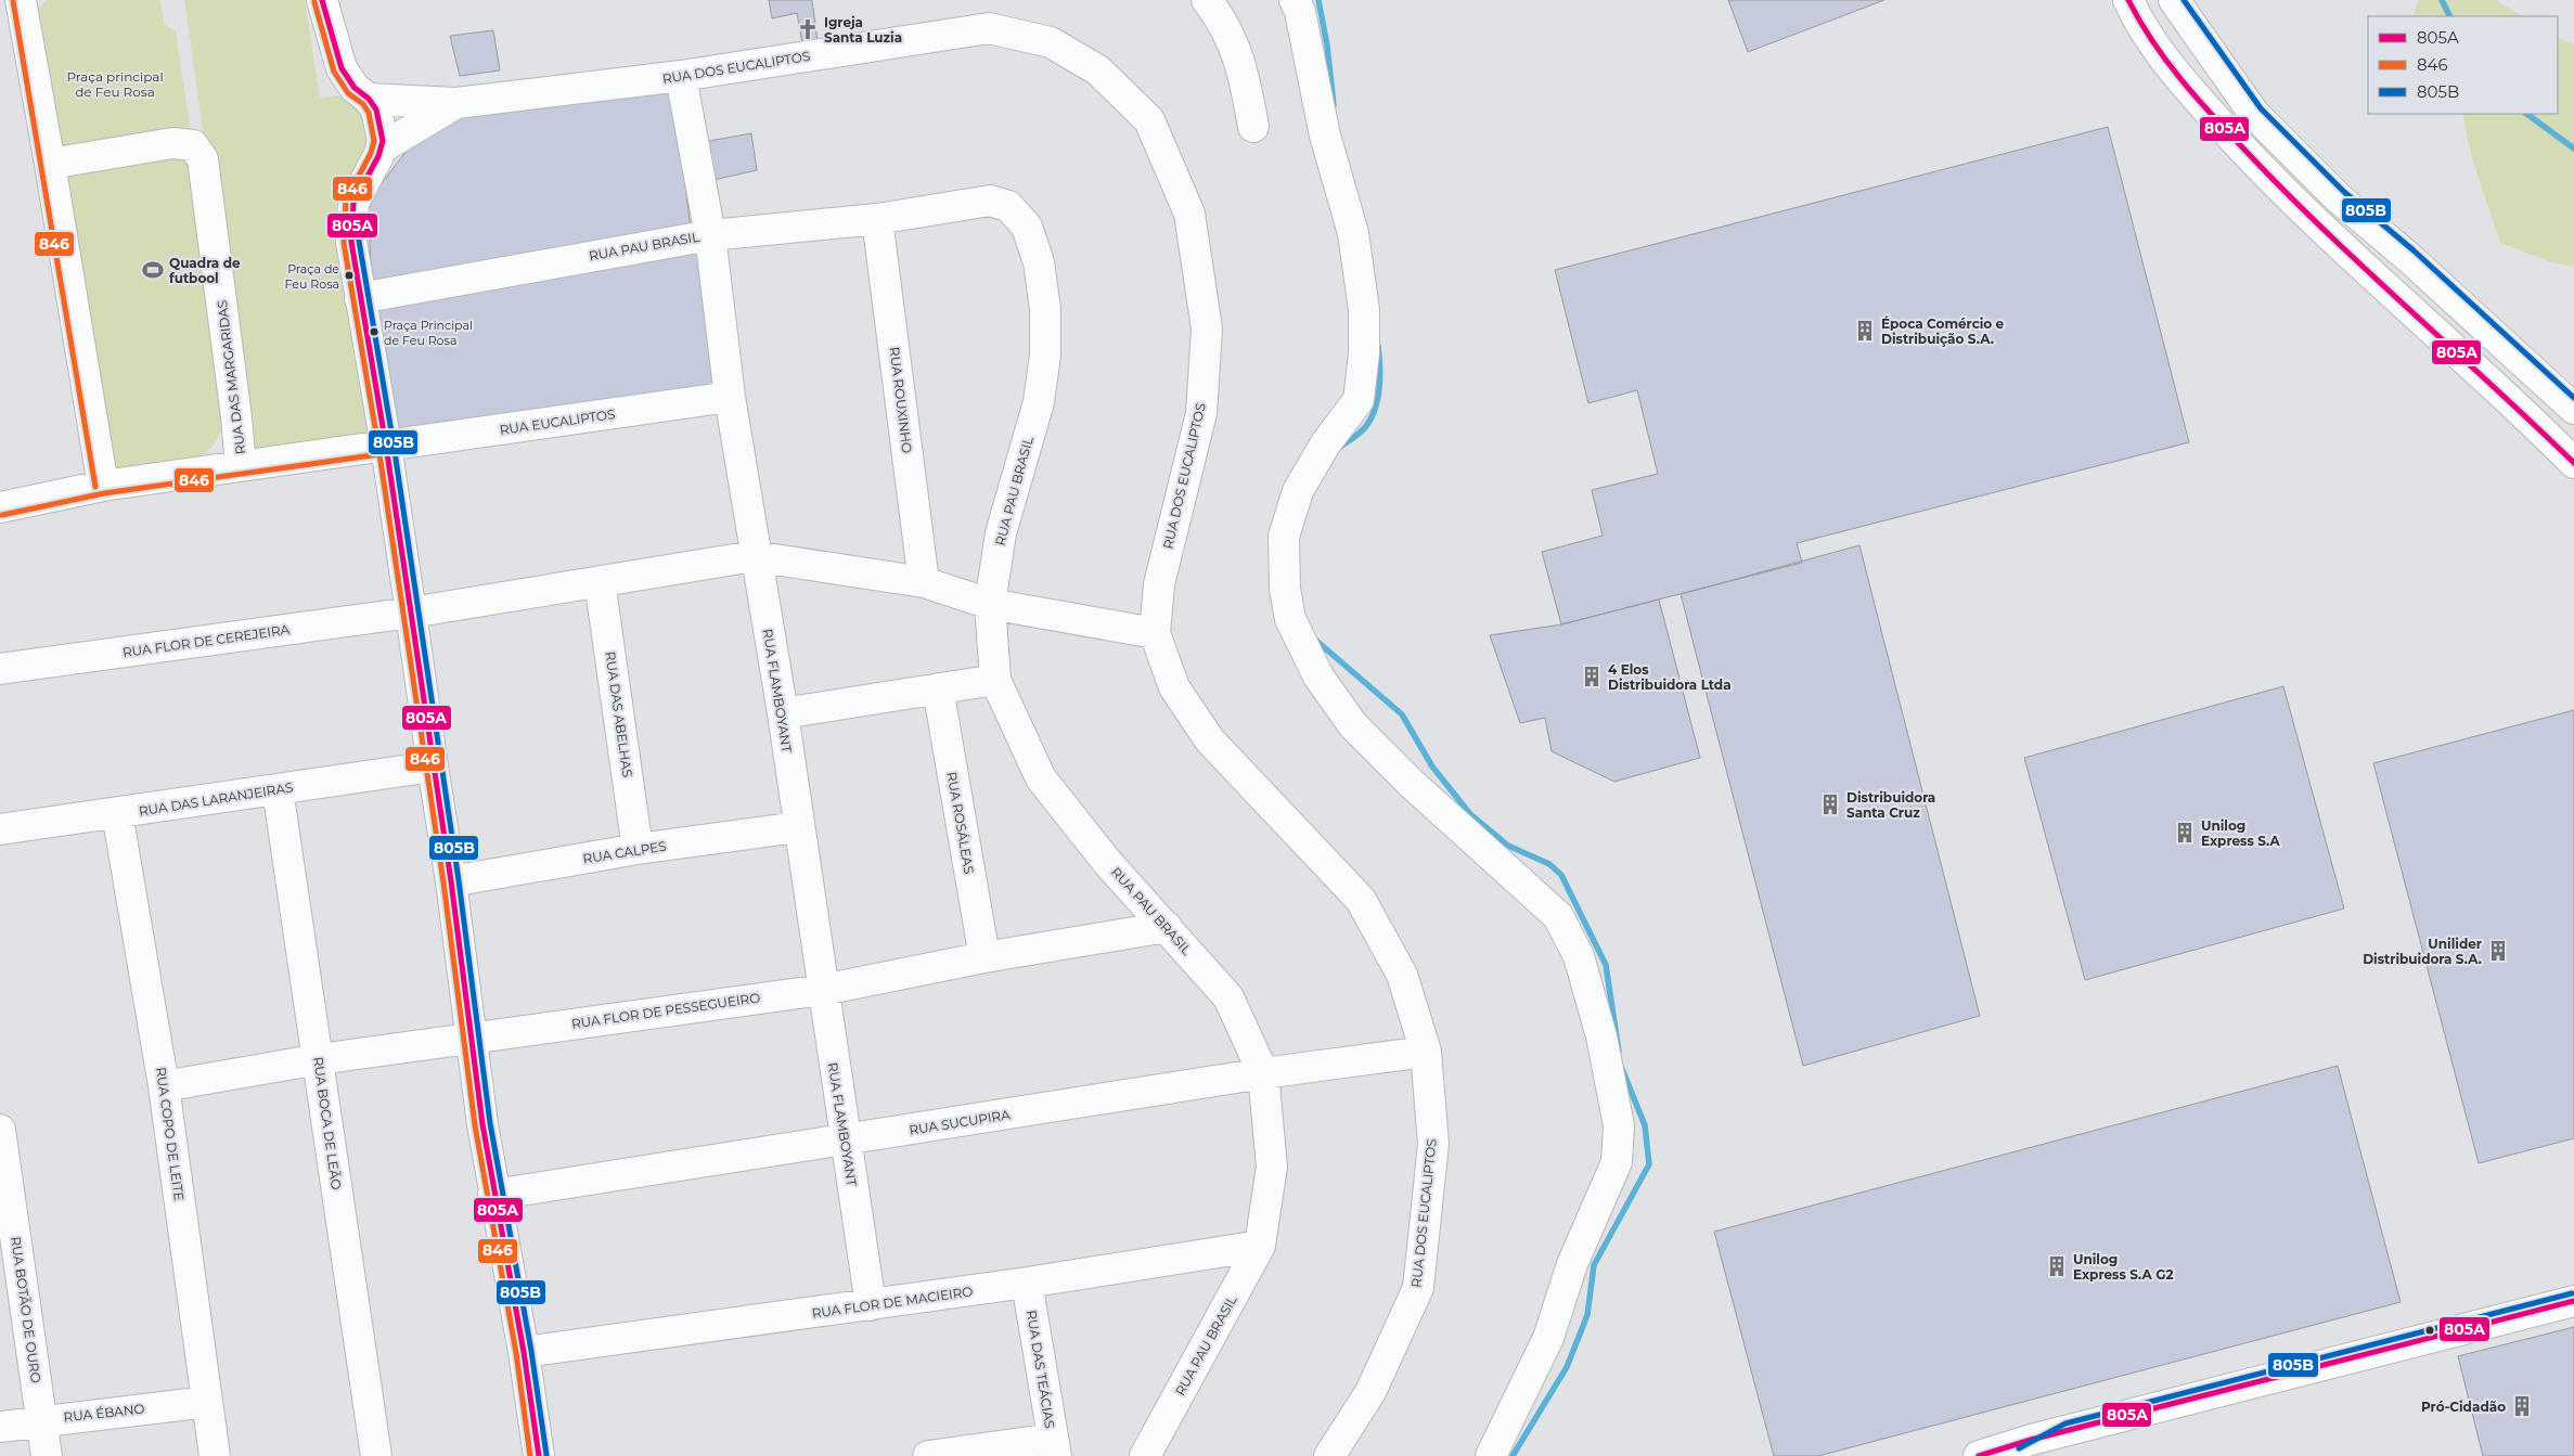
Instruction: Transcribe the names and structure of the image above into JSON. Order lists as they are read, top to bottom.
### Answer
{
  "streets": {
    "street": [
      "RUA DOS EUCALIPTOS",
      "RUA PAU BRASIL",
      "RUA DAS MARGARIDAS",
      "RUA ROUXINHO",
      "RUA EUCALIPTOS",
      "RUA FLOR DE CEREJEIRA",
      "RUA FLAMBOYANT",
      "RUA DAS ABELHAS",
      "RUA DAS LARANJEIRAS",
      "RUA ROSÁLEAS",
      "RUA CALPES",
      "RUA FLOR DE PESSEGUEIRO",
      "RUA SUCUPIRA",
      "RUA BOCA DE LEÃO",
      "RUA COPO DE LEITE",
      "RUA FLOR DE MACIEIRO",
      "RUA BOTÃO DE OURO",
      "RUA DAS TEÁCIAS",
      "RUA ÉBANO"
    ]
  },
  "crossings": [
    ["RUA DOS EUCALIPTOS", "RUA FLOR DE CEREJEIRA"],
    ["RUA DOS EUCALIPTOS", "RUA FLAMBOYANT"],
    ["RUA DOS EUCALIPTOS", "RUA SUCUPIRA"],
    ["RUA PAU BRASIL", "RUA ROUXINHO"],
    ["RUA PAU BRASIL", "RUA FLOR DE CEREJEIRA"],
    ["RUA PAU BRASIL", "RUA FLAMBOYANT"],
    ["RUA PAU BRASIL", "RUA FLOR DE PESSEGUEIRO"],
    ["RUA PAU BRASIL", "RUA SUCUPIRA"],
    ["RUA PAU BRASIL", "RUA FLOR DE MACIEIRO"],
    ["RUA DAS MARGARIDAS", "RUA EUCALIPTOS"],
    ["RUA ROUXINHO", "RUA FLOR DE CEREJEIRA"],
    ["RUA EUCALIPTOS", "RUA FLAMBOYANT"],
    ["RUA FLOR DE CEREJEIRA", "RUA FLAMBOYANT"],
    ["RUA FLOR DE CEREJEIRA", "RUA DAS ABELHAS"],
    ["RUA FLAMBOYANT", "RUA CALPES"],
    ["RUA FLAMBOYANT", "RUA FLOR DE PESSEGUEIRO"],
    ["RUA FLAMBOYANT", "RUA SUCUPIRA"],
    ["RUA FLAMBOYANT", "RUA FLOR DE MACIEIRO"],
    ["RUA DAS ABELHAS", "RUA CALPES"],
    ["RUA DAS LARANJEIRAS", "RUA BOCA DE LEÃO"],
    ["RUA DAS LARANJEIRAS", "RUA COPO DE LEITE"],
    ["RUA ROSÁLEAS", "RUA FLOR DE PESSEGUEIRO"],
    ["RUA FLOR DE PESSEGUEIRO", "RUA BOCA DE LEÃO"],
    ["RUA FLOR DE PESSEGUEIRO", "RUA COPO DE LEITE"],
    ["RUA COPO DE LEITE", "RUA ÉBANO"],
    ["RUA FLOR DE MACIEIRO", "RUA DAS TEÁCIAS"],
    ["RUA BOTÃO DE OURO", "RUA ÉBANO"]
  ],
  "parks": ["Praça principal de Feu Rosa"],
  "places": {
    "church": ["Igreja Santa Luzia"],
    "sports": ["Quadra de futbool"],
    "other": ["Praça de Feu Rosa", "Praça Principal de Feu Rosa"],
    "building": [
      "Época Comércio e Distribuição S.A.",
      "4 Elos Distribuidora Ltda",
      "Distribuidora Santa Cruz",
      "Unilog Express S.A",
      "Unilider Distribuidora S.A.",
      "Unilog Express S.A G2",
      "Pró-Cidadão"
    ]
  },
  "lines": ["transit line 805A", "transit line 805B", "transit line 846"],
  "legend": ["805A", "846", "805B"]
}
